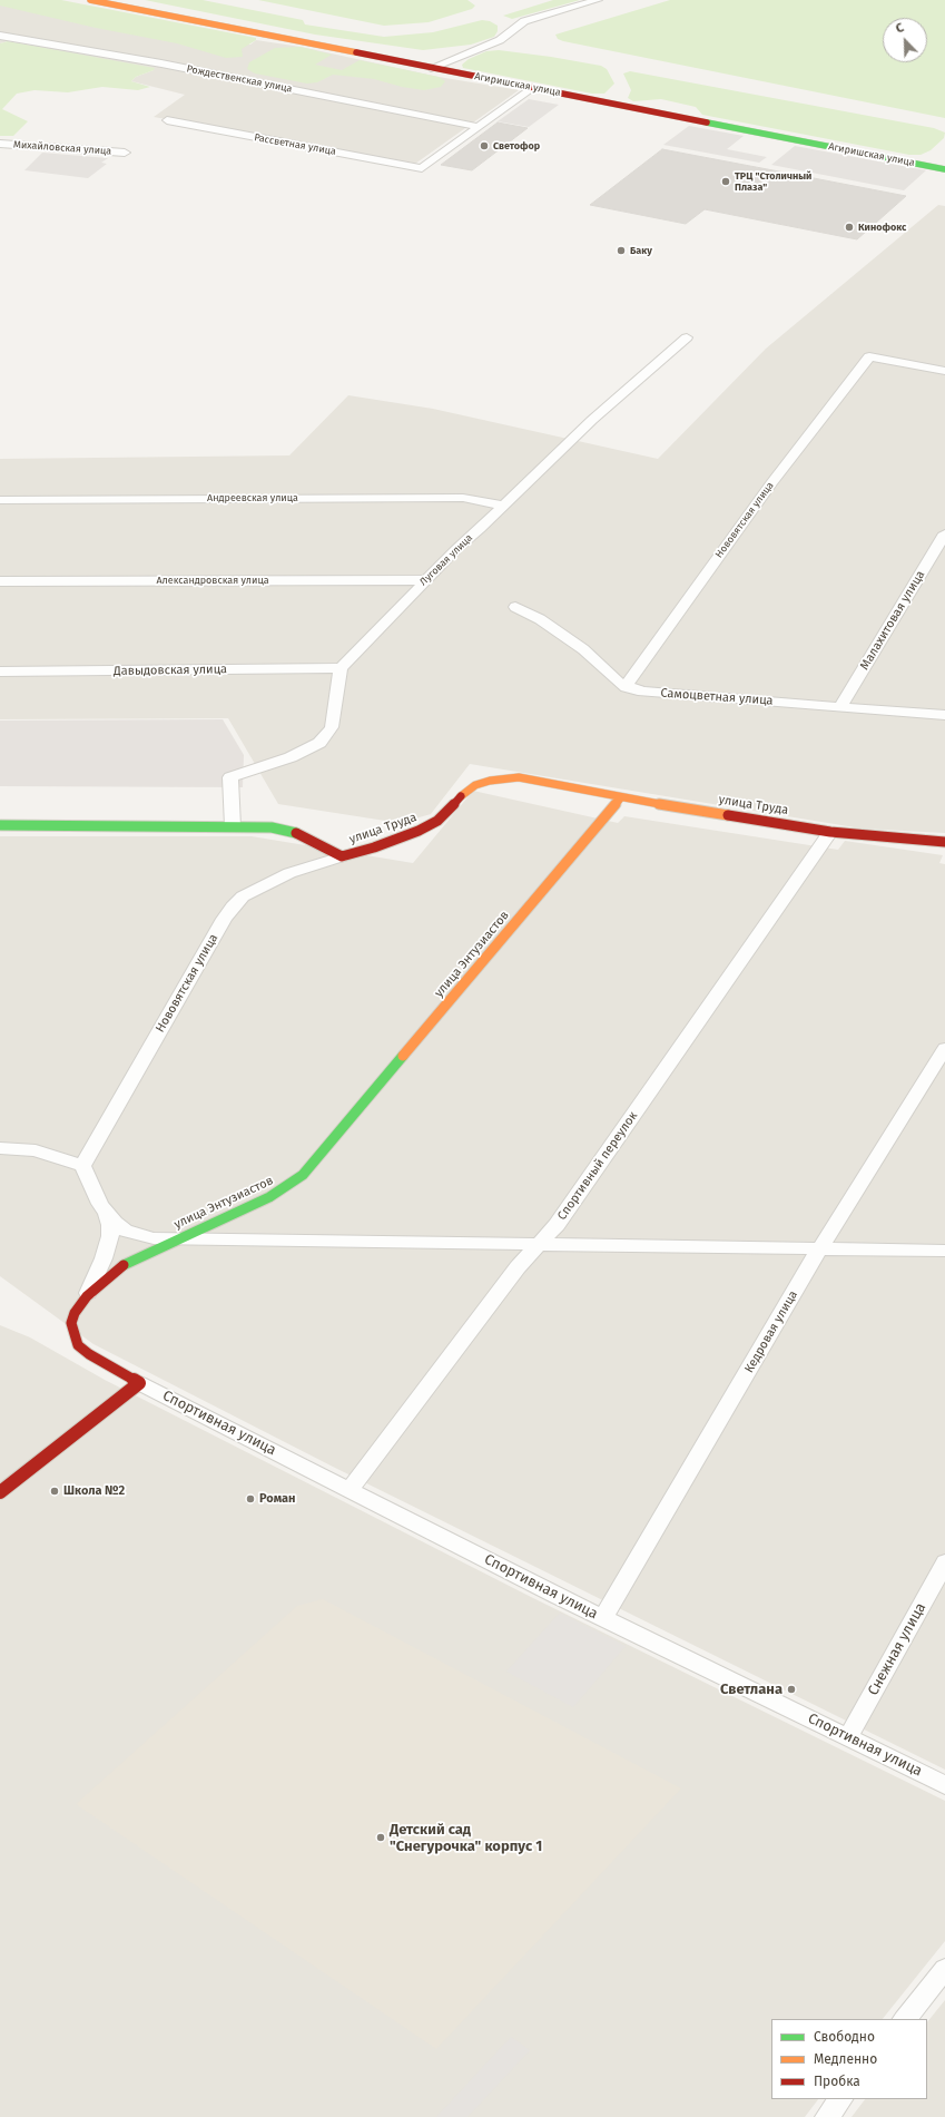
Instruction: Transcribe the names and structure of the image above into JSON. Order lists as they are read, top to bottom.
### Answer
{
  "streets": {
    "street": [
      "Рождественская улица",
      "Агиришская улица",
      "Рассветная улица",
      "Михайловская улица",
      "Андреевская улица",
      "Нововятская улица",
      "Луговая улица",
      "Александровская улица",
      "Малахитовая улица",
      "Давыдовская улица",
      "Самоцветная улица",
      "улица Труда",
      "улица Энтузиастов",
      "Спортивный переулок",
      "Кедровая улица",
      "Спортивная улица",
      "Снежная улица"
    ]
  },
  "crossings": [
    ["Рождественская улица", "Рассветная улица"],
    ["Андреевская улица", "Луговая улица"],
    ["Нововятская улица", "Самоцветная улица"],
    ["Нововятская улица", "улица Труда"],
    ["Луговая улица", "Александровская улица"],
    ["Луговая улица", "Давыдовская улица"],
    ["Малахитовая улица", "Самоцветная улица"],
    ["улица Труда", "улица Энтузиастов"],
    ["улица Труда", "Спортивный переулок"],
    ["улица Энтузиастов", "Спортивная улица"],
    ["Спортивный переулок", "Спортивная улица"],
    ["Кедровая улица", "Спортивная улица"],
    ["Спортивная улица", "Снежная улица"]
  ],
  "places": [
    "Светофор",
    "ТРЦ \"Столичный Плаза\"",
    "Кинофокс",
    "Баку",
    "Школа №2",
    "Роман",
    "Светлана",
    "Детский сад \"Снегурочка\" корпус 1"
  ],
  "legend": ["Свободно", "Медленно", "Пробка"],
  "north": "top left"
}
